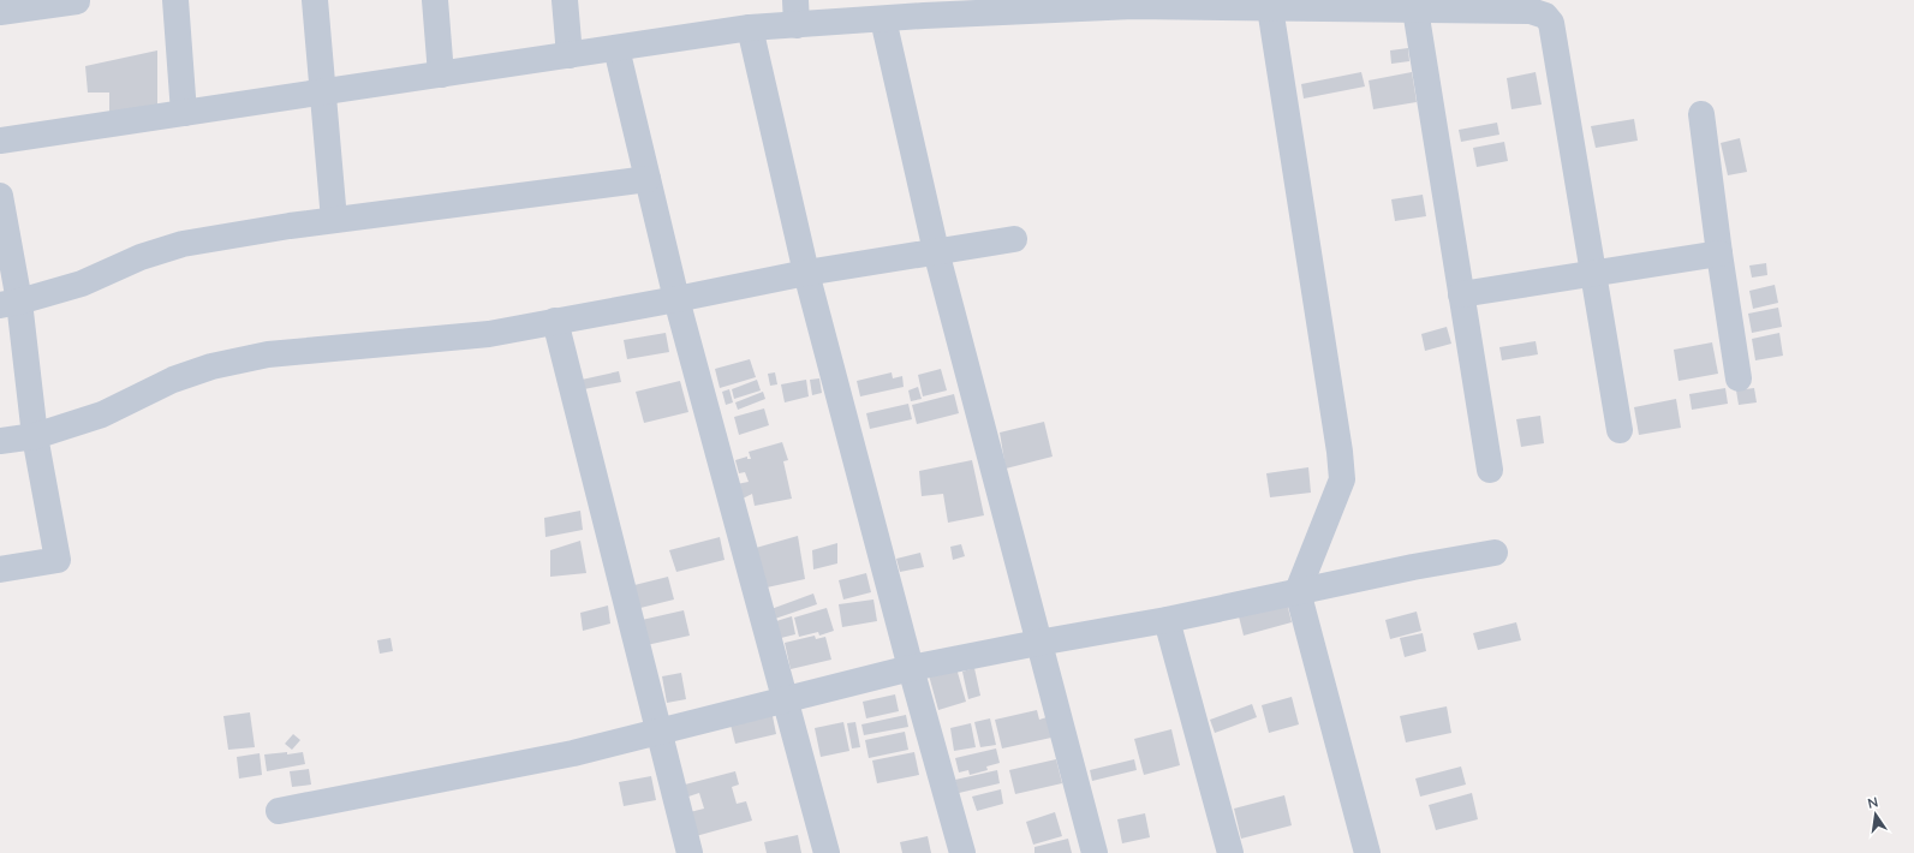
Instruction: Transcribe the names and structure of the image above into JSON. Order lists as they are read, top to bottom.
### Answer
{
  "north": "top"
}
